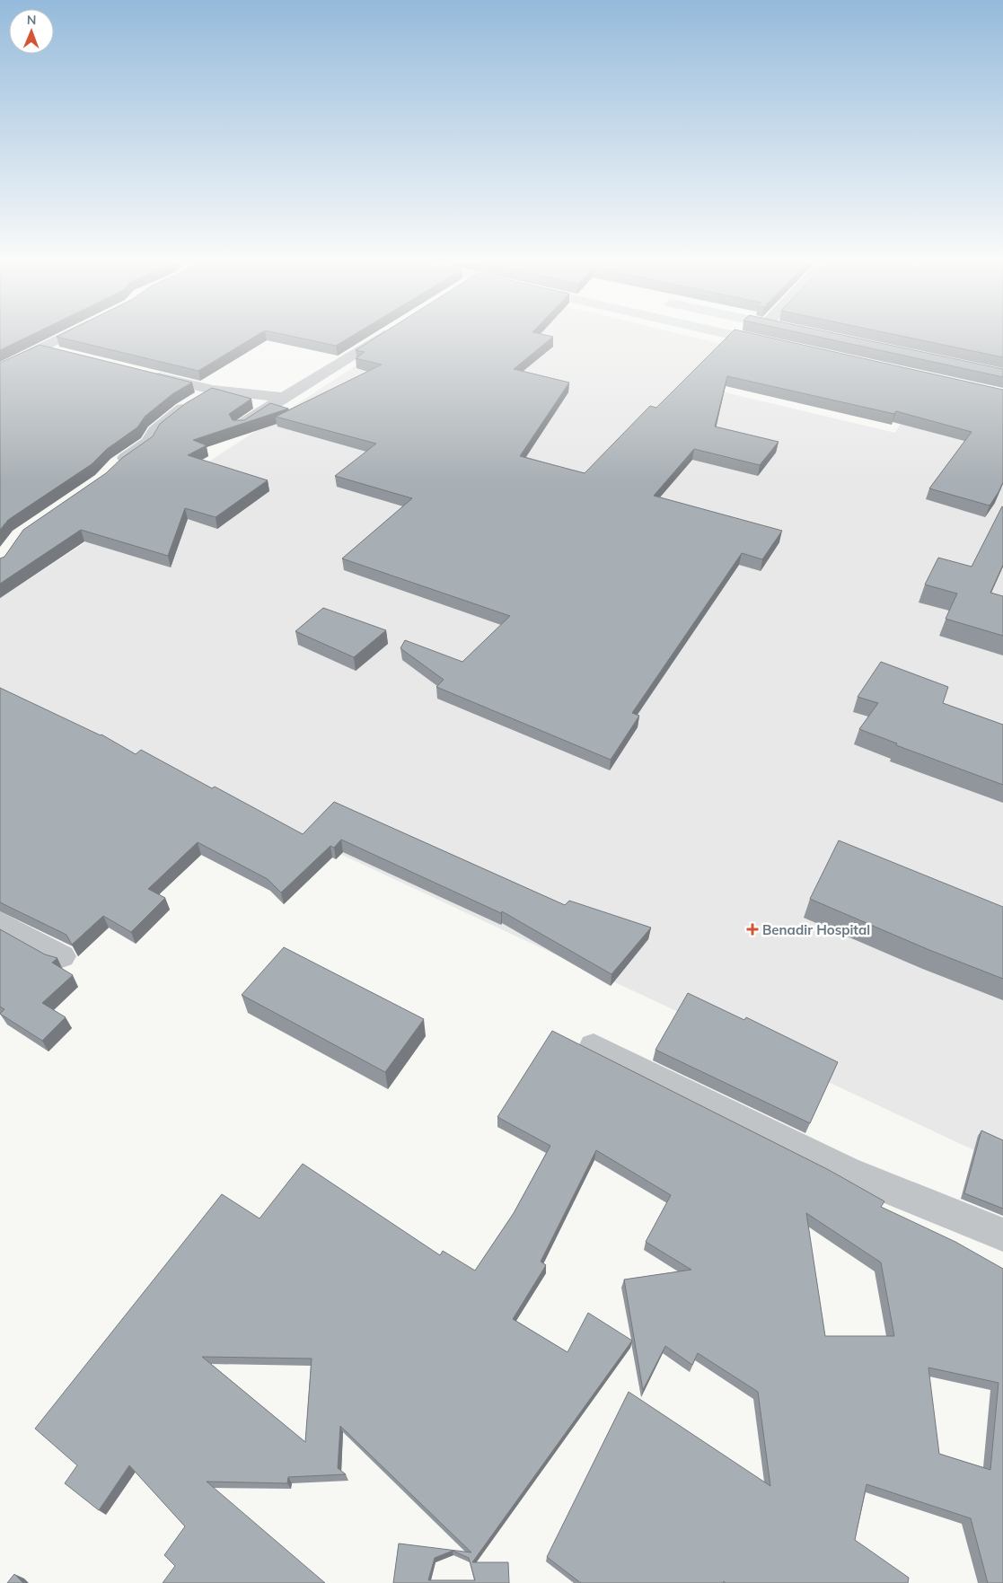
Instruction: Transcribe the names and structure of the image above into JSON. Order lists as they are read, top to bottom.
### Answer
{
  "places": {
    "health": ["Benadir Hospital"]
  },
  "north": "top"
}
